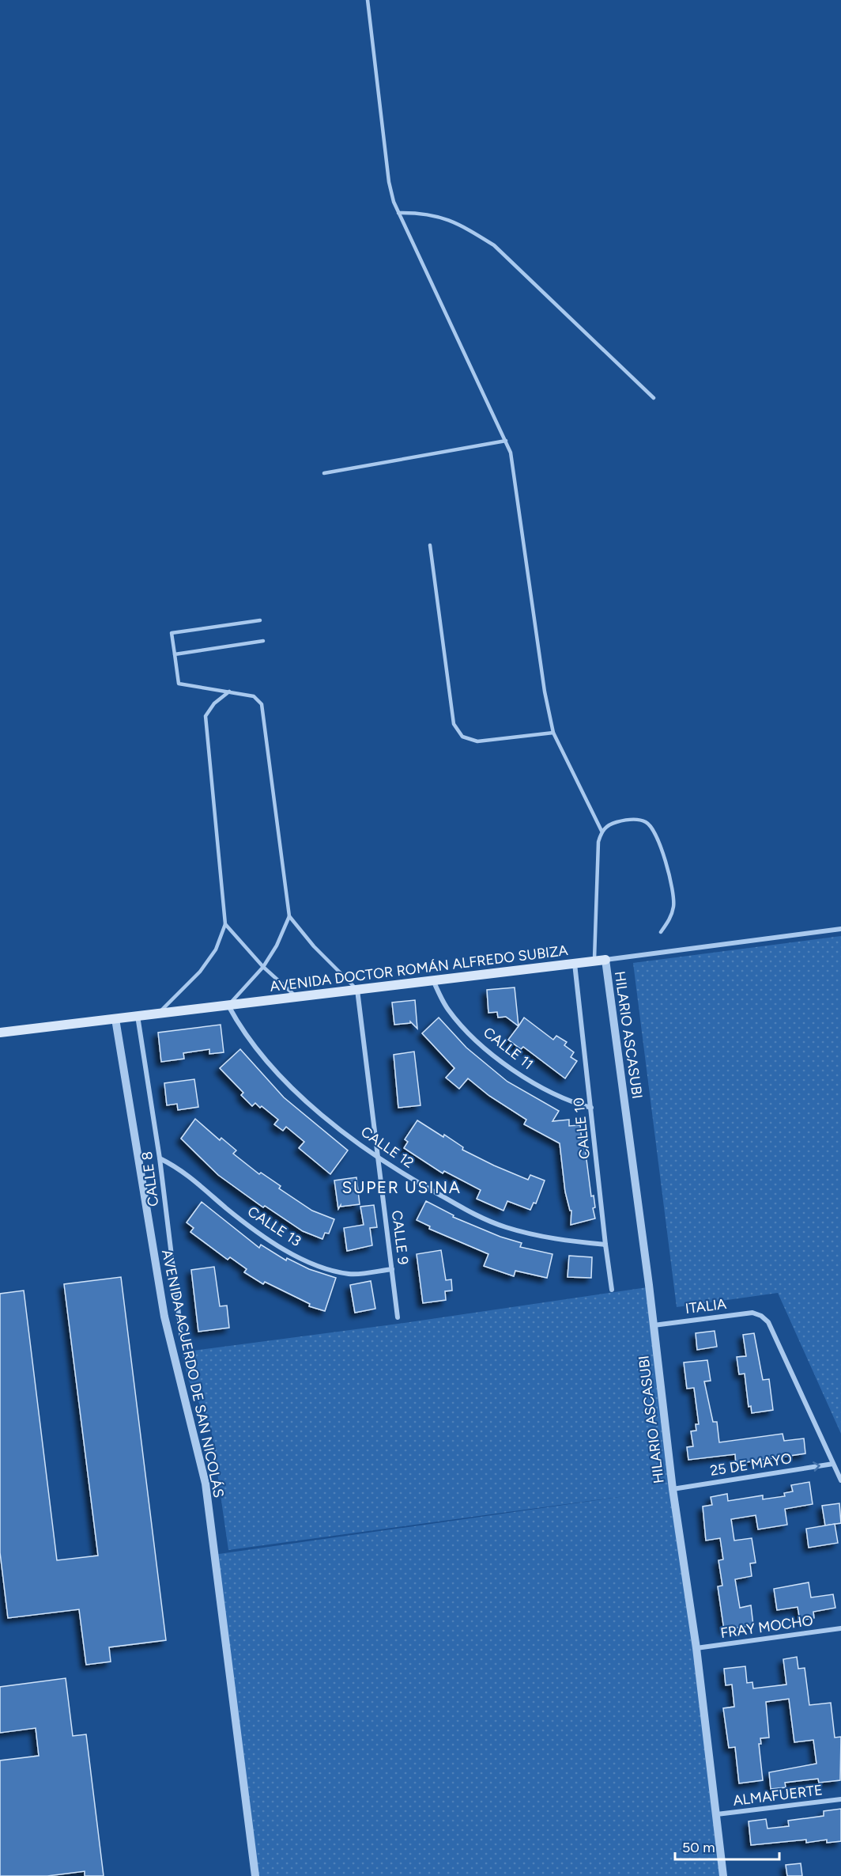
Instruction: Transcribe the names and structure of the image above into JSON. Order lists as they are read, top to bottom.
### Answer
{
  "streets": {
    "main road": ["AVENIDA DOCTOR ROMÁN ALFREDO SUBIZA"],
    "street": [
      "HILARIO ASCASUBI",
      "CALLE 11",
      "CALLE 10",
      "CALLE 12",
      "CALLE 8",
      "CALLE 13",
      "CALLE 9",
      "ITALIA",
      "AVENIDA ACUERDO DE SAN NICOLÁS",
      "25 DE MAYO",
      "FRAY MOCHO",
      "ALMAFUERTE"
    ]
  },
  "crossings": [
    ["AVENIDA DOCTOR ROMÁN ALFREDO SUBIZA", "HILARIO ASCASUBI"],
    ["AVENIDA DOCTOR ROMÁN ALFREDO SUBIZA", "CALLE 11"],
    ["AVENIDA DOCTOR ROMÁN ALFREDO SUBIZA", "CALLE 10"],
    ["AVENIDA DOCTOR ROMÁN ALFREDO SUBIZA", "CALLE 12"],
    ["AVENIDA DOCTOR ROMÁN ALFREDO SUBIZA", "CALLE 8"],
    ["AVENIDA DOCTOR ROMÁN ALFREDO SUBIZA", "CALLE 9"],
    ["AVENIDA DOCTOR ROMÁN ALFREDO SUBIZA", "AVENIDA ACUERDO DE SAN NICOLÁS"],
    ["HILARIO ASCASUBI", "ITALIA"],
    ["HILARIO ASCASUBI", "25 DE MAYO"],
    ["HILARIO ASCASUBI", "FRAY MOCHO"],
    ["HILARIO ASCASUBI", "ALMAFUERTE"],
    ["CALLE 11", "CALLE 10"],
    ["CALLE 10", "CALLE 12"],
    ["CALLE 12", "CALLE 9"],
    ["CALLE 8", "CALLE 13"],
    ["CALLE 13", "CALLE 9"],
    ["ITALIA", "25 DE MAYO"]
  ],
  "one_way": ["25 DE MAYO"],
  "districts": ["SUPER USINA"],
  "scale_bar": "50 m"
}
